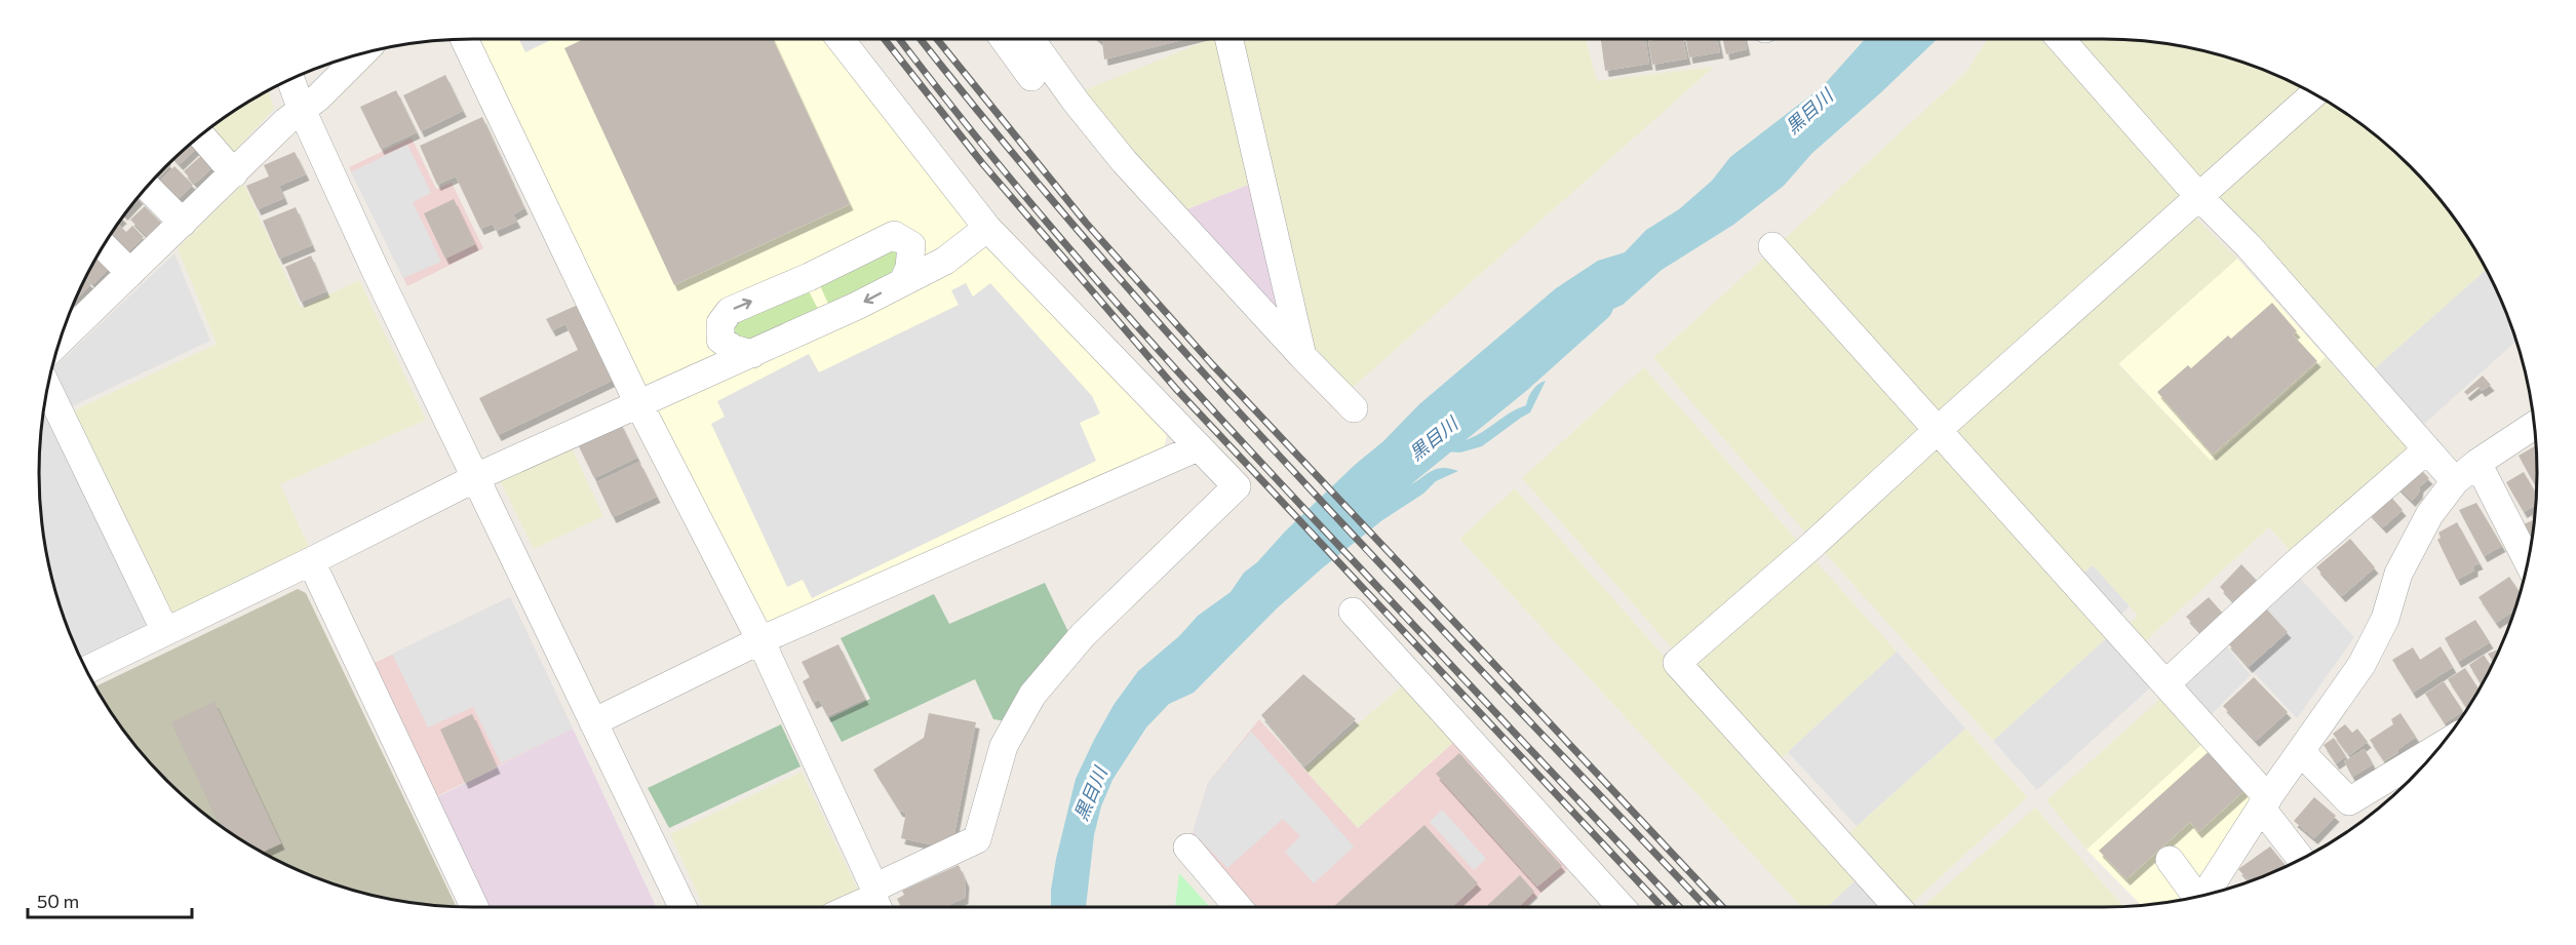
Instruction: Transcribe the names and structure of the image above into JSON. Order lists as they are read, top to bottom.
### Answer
{
  "water": ["黒目川"],
  "scale_bar": "50 m"
}
